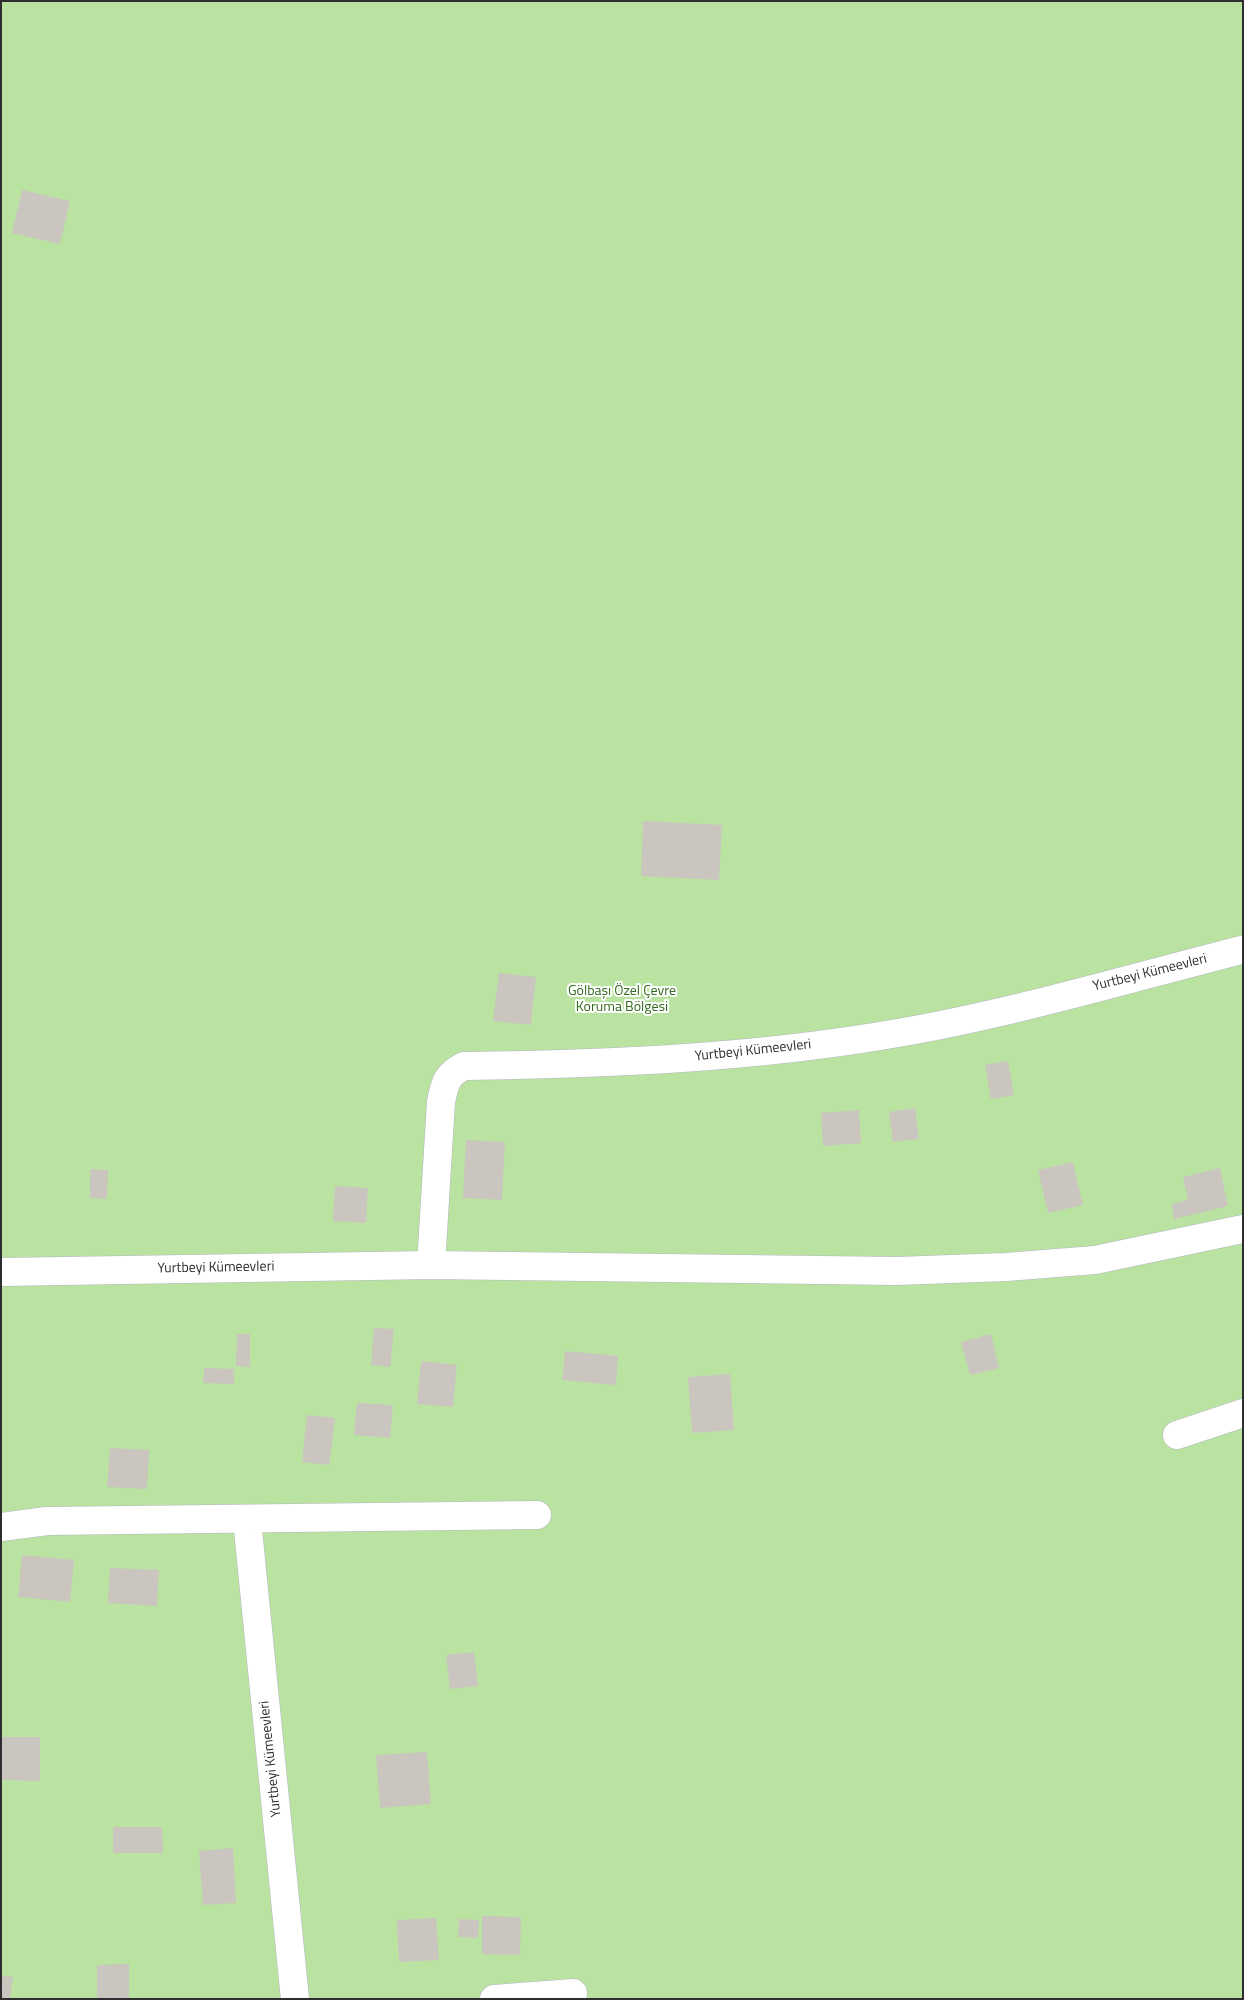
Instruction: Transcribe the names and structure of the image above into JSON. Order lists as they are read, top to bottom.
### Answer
{
  "streets": {
    "street": ["Yurtbeyi Kümeevleri"]
  },
  "parks": ["Gölbaşı Özel Çevre Koruma Bölgesi"]
}
